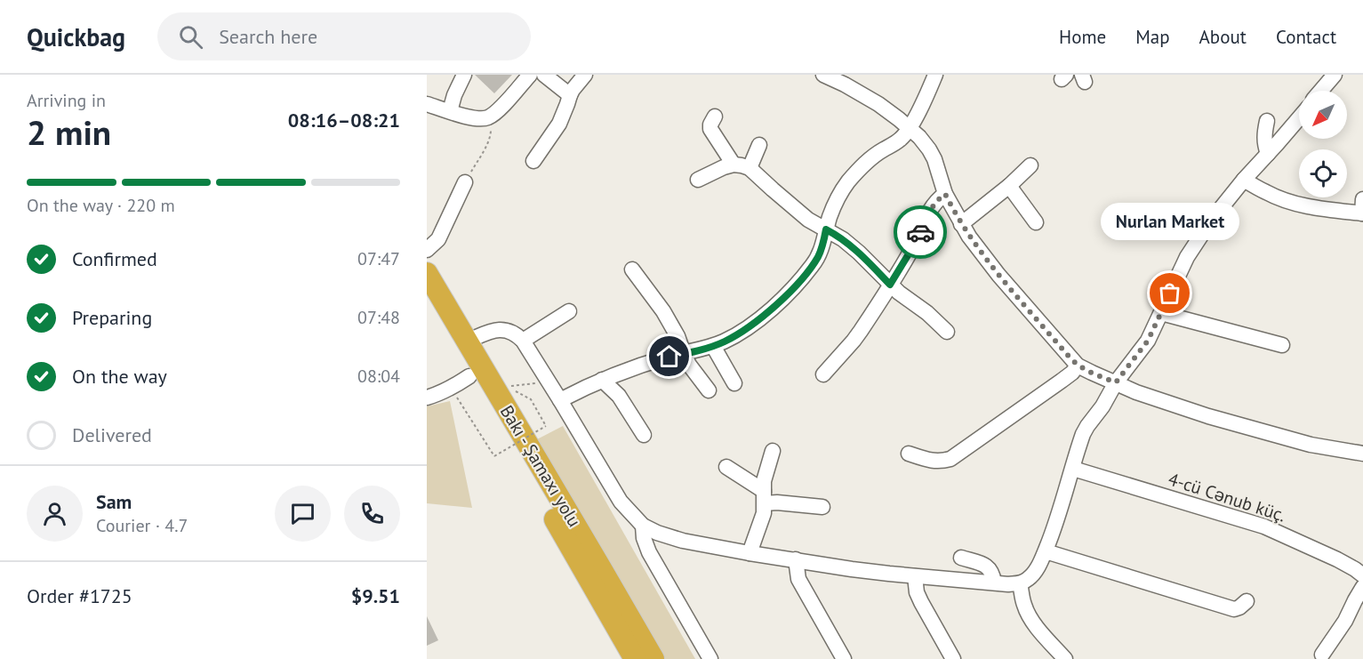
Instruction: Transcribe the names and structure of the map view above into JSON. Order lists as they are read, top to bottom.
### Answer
{
  "streets": {
    "highway": ["Bakı - Şamaxı yolu"],
    "street": ["4-cü Cənub küç."]
  },
  "places": ["Nurlan Market"],
  "north": "bottom left",
  "page": {
    "header": "Quickbag",
    "search": "Search here",
    "nav": [
      "Home",
      "Map",
      "About",
      "Contact"
    ],
    "heading": ["2 min", "Arriving in", "08:16–08:21"],
    "panel": [
      "Sam",
      "Courier · 4.7",
      "Order #1725",
      "$9.51"
    ],
    "bar": "On the way · 220 m",
    "bubble": "Nurlan Market",
    "list": [
      ["Confirmed", "07:47"],
      ["Preparing", "07:48"],
      ["On the way", "08:04"],
      "Delivered"
    ]
  }
}
